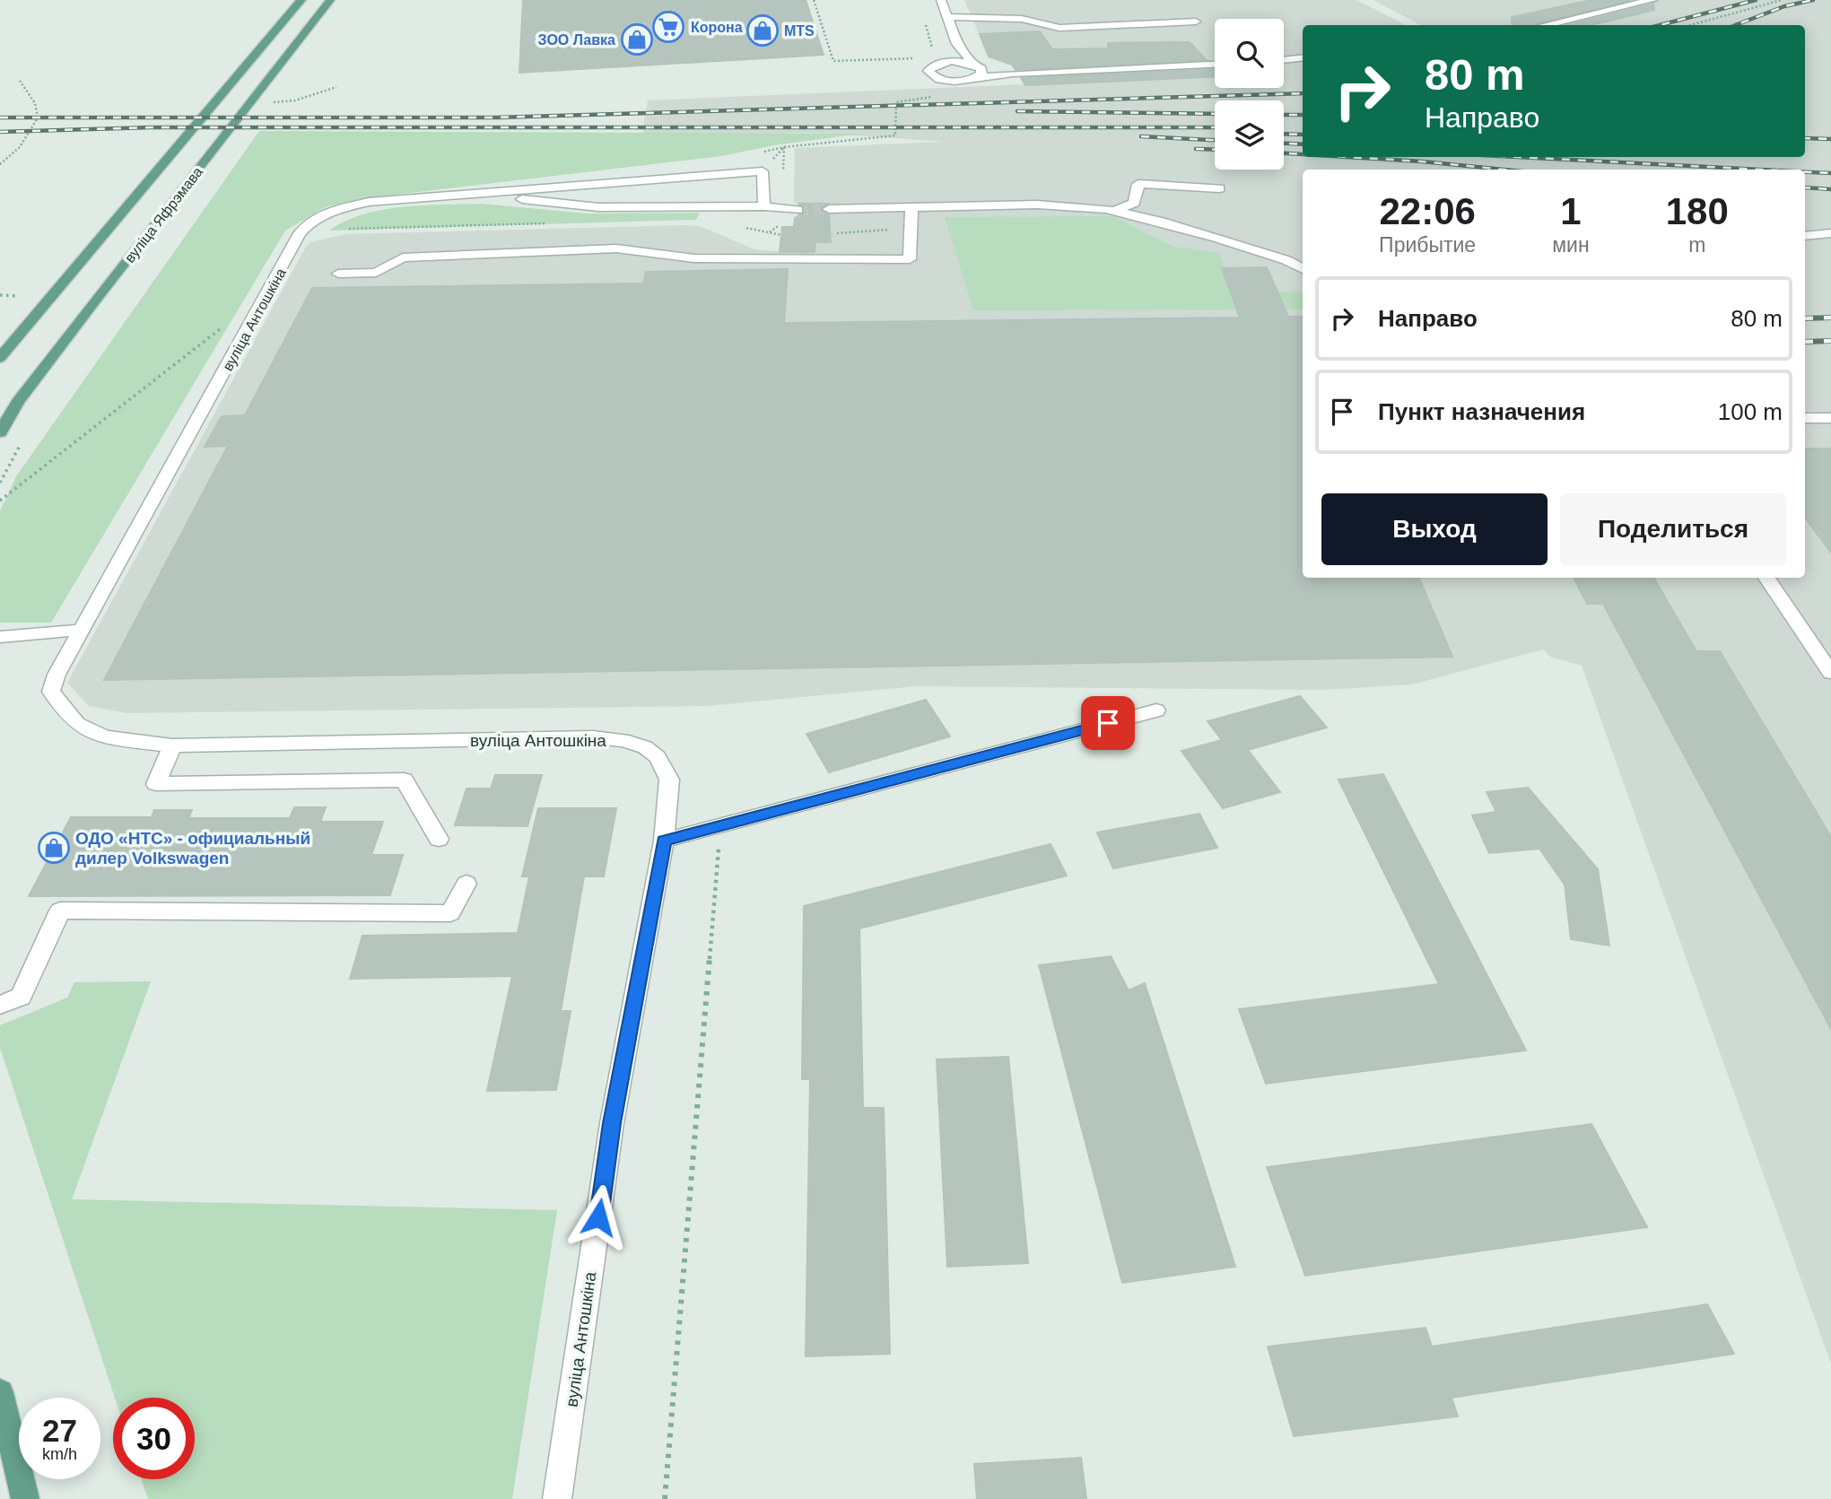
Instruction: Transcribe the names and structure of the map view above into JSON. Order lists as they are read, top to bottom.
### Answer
{
  "streets": {
    "main road": ["вуліца Яфрэмава"],
    "street": ["вуліца Антошкіна"]
  },
  "places": {
    "supermarket": ["Корона"],
    "shop": ["MTS", "ЗОО Лавка", "ОДО «НТС» - официальный дилер Volkswagen"]
  },
  "page": {
    "turn": ["80 m", "Направо"],
    "eta": [
      "22:06",
      "Прибытие",
      "1",
      "мин",
      "180",
      "m"
    ],
    "list": [
      {
        "name": "Направо",
        "value": "80 m"
      },
      {
        "name": "Пункт назначения",
        "value": "100 m"
      }
    ],
    "buttons": ["Выход", "Поделиться"],
    "speed": "27 km/h",
    "limit": "30"
  }
}
